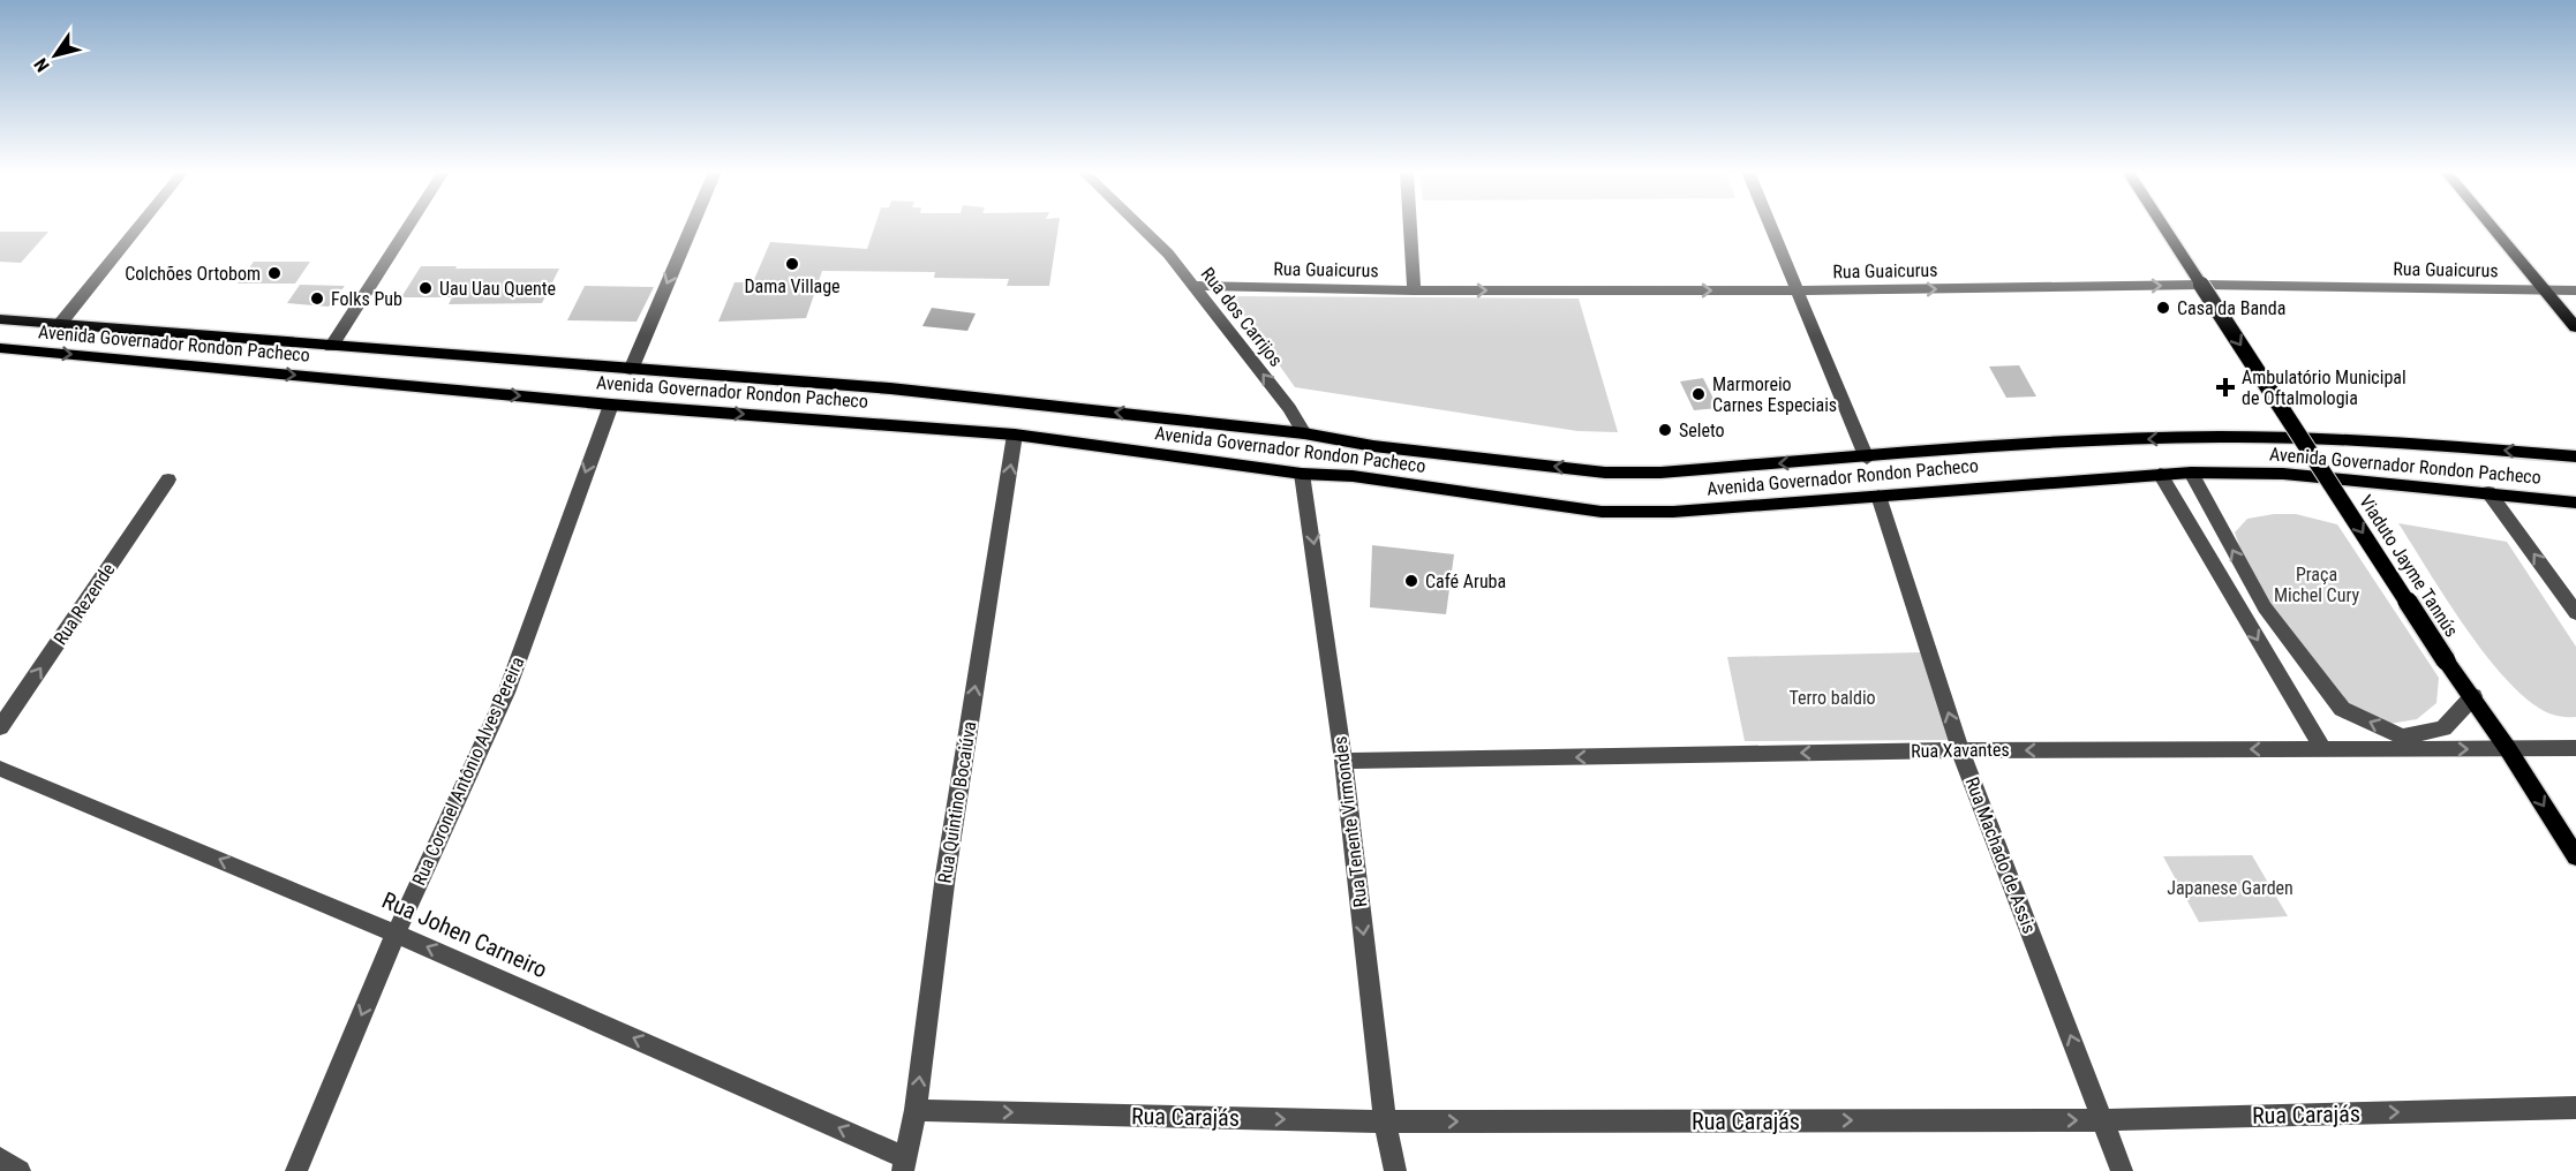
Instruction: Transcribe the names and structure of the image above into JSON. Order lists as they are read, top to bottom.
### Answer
{
  "streets": {
    "main road": ["Avenida Governador Rondon Pacheco", "Viaduto Jayme Tannús"],
    "street": [
      "Rua Guaicurus",
      "Rua dos Carrijos",
      "Rua Rezende",
      "Rua Xavantes",
      "Rua Coronel Antônio Alves Pereira",
      "Rua Quintino Bocaiúva",
      "Rua Tenente Virmondes",
      "Rua Machado de Assis",
      "Rua Johen Carneiro",
      "Rua Carajás"
    ]
  },
  "crossings": [
    ["Rua Guaicurus", "Rua dos Carrijos"],
    ["Rua Guaicurus", "Viaduto Jayme Tannús"],
    ["Rua dos Carrijos", "Avenida Governador Rondon Pacheco"],
    ["Avenida Governador Rondon Pacheco", "Rua Coronel Antônio Alves Pereira"],
    ["Avenida Governador Rondon Pacheco", "Rua Quintino Bocaiúva"],
    ["Avenida Governador Rondon Pacheco", "Rua Tenente Virmondes"],
    ["Avenida Governador Rondon Pacheco", "Rua Machado de Assis"],
    ["Viaduto Jayme Tannús", "Rua Xavantes"],
    ["Rua Xavantes", "Rua Tenente Virmondes"],
    ["Rua Xavantes", "Rua Machado de Assis"],
    ["Rua Coronel Antônio Alves Pereira", "Rua Johen Carneiro"],
    ["Rua Quintino Bocaiúva", "Rua Johen Carneiro"],
    ["Rua Quintino Bocaiúva", "Rua Carajás"],
    ["Rua Tenente Virmondes", "Rua Carajás"],
    ["Rua Machado de Assis", "Rua Carajás"]
  ],
  "one_way": [
    "Rua Guaicurus",
    "Rua dos Carrijos",
    "Viaduto Jayme Tannús",
    "Rua Rezende",
    "Rua Coronel Antônio Alves Pereira",
    "Rua Quintino Bocaiúva",
    "Rua Tenente Virmondes",
    "Rua Machado de Assis",
    "Rua Johen Carneiro",
    "Rua Carajás"
  ],
  "parks": ["Praça Michel Cury", "Terro baldio", "Japanese Garden"],
  "places": {
    "other": [
      "Dama Village",
      "Colchões Ortobom",
      "Uau Uau Quente",
      "Folks Pub",
      "Casa da Banda",
      "Marmoreio Carnes Especiais",
      "Seleto",
      "Café Aruba"
    ],
    "health": ["Ambulatório Municipal de Oftalmologia"]
  },
  "north": "bottom left"
}
